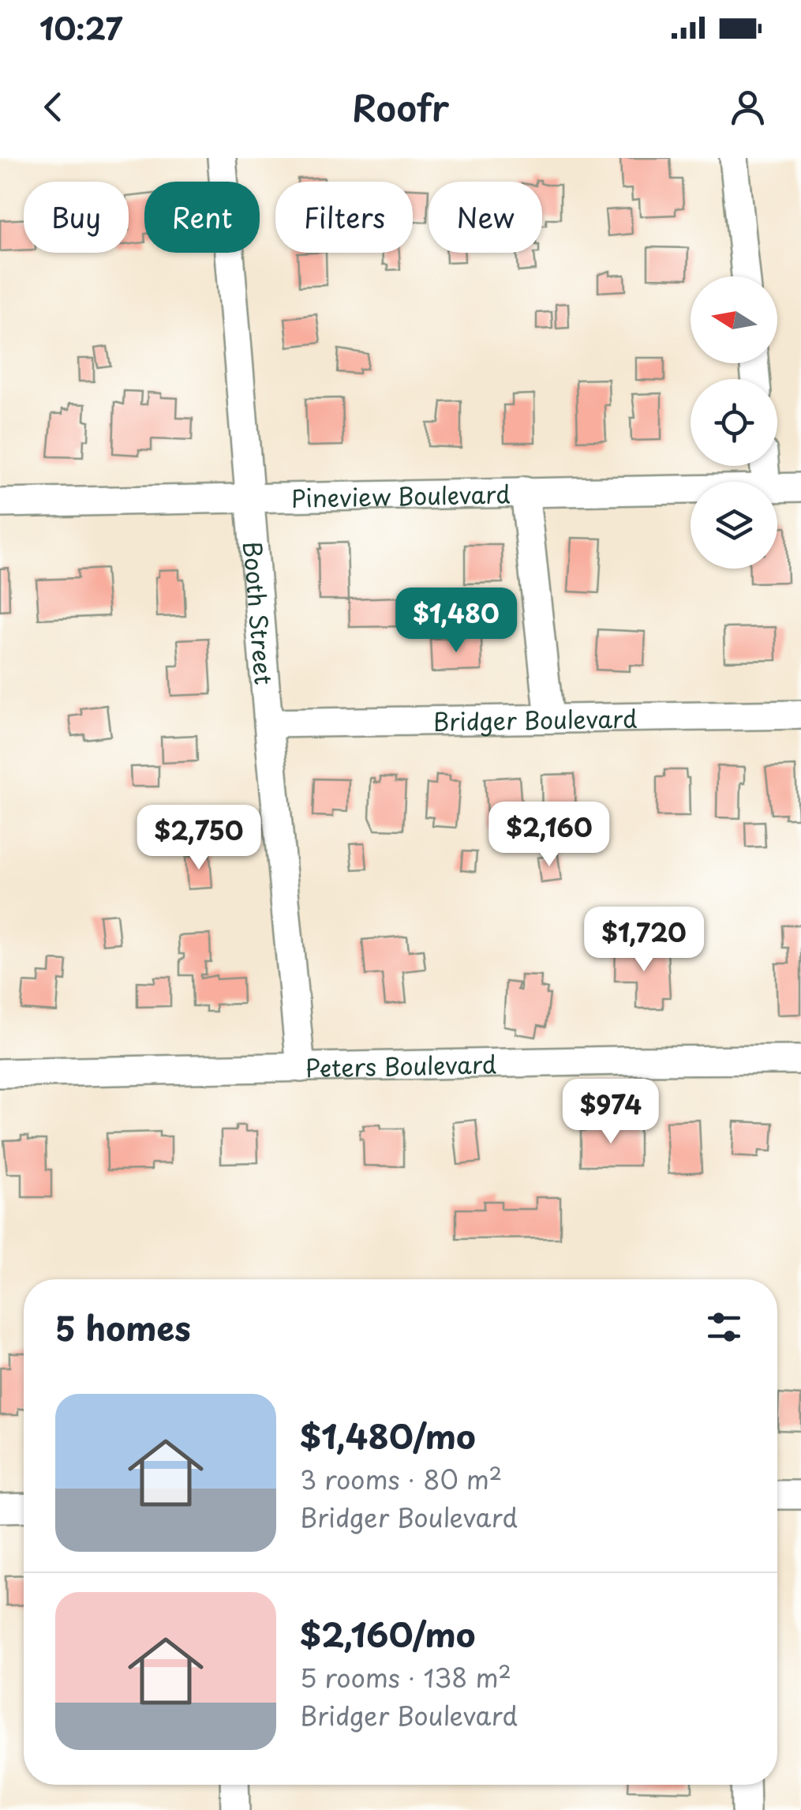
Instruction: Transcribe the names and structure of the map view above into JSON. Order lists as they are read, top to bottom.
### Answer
{
  "streets": {
    "street": [
      "Pineview Boulevard",
      "Booth Street",
      "Bridger Boulevard",
      "Peters Boulevard"
    ]
  },
  "crossings": [
    ["Pineview Boulevard", "Booth Street"],
    ["Booth Street", "Bridger Boulevard"],
    ["Booth Street", "Peters Boulevard"]
  ],
  "north": "left",
  "page": {
    "status": "10:27",
    "header": "Roofr",
    "chip": [
      "Buy",
      "Rent",
      "Filters",
      "New"
    ],
    "price": [
      "$1,480",
      "$2,160",
      "$2,750",
      "$1,720",
      "$974"
    ],
    "heading": "5 homes",
    "list": [
      {
        "name": "$1,480/mo",
        "note": "3 rooms · 80 m² · Bridger Boulevard"
      },
      {
        "name": "$2,160/mo",
        "note": "5 rooms · 138 m² · Bridger Boulevard"
      }
    ]
  }
}
